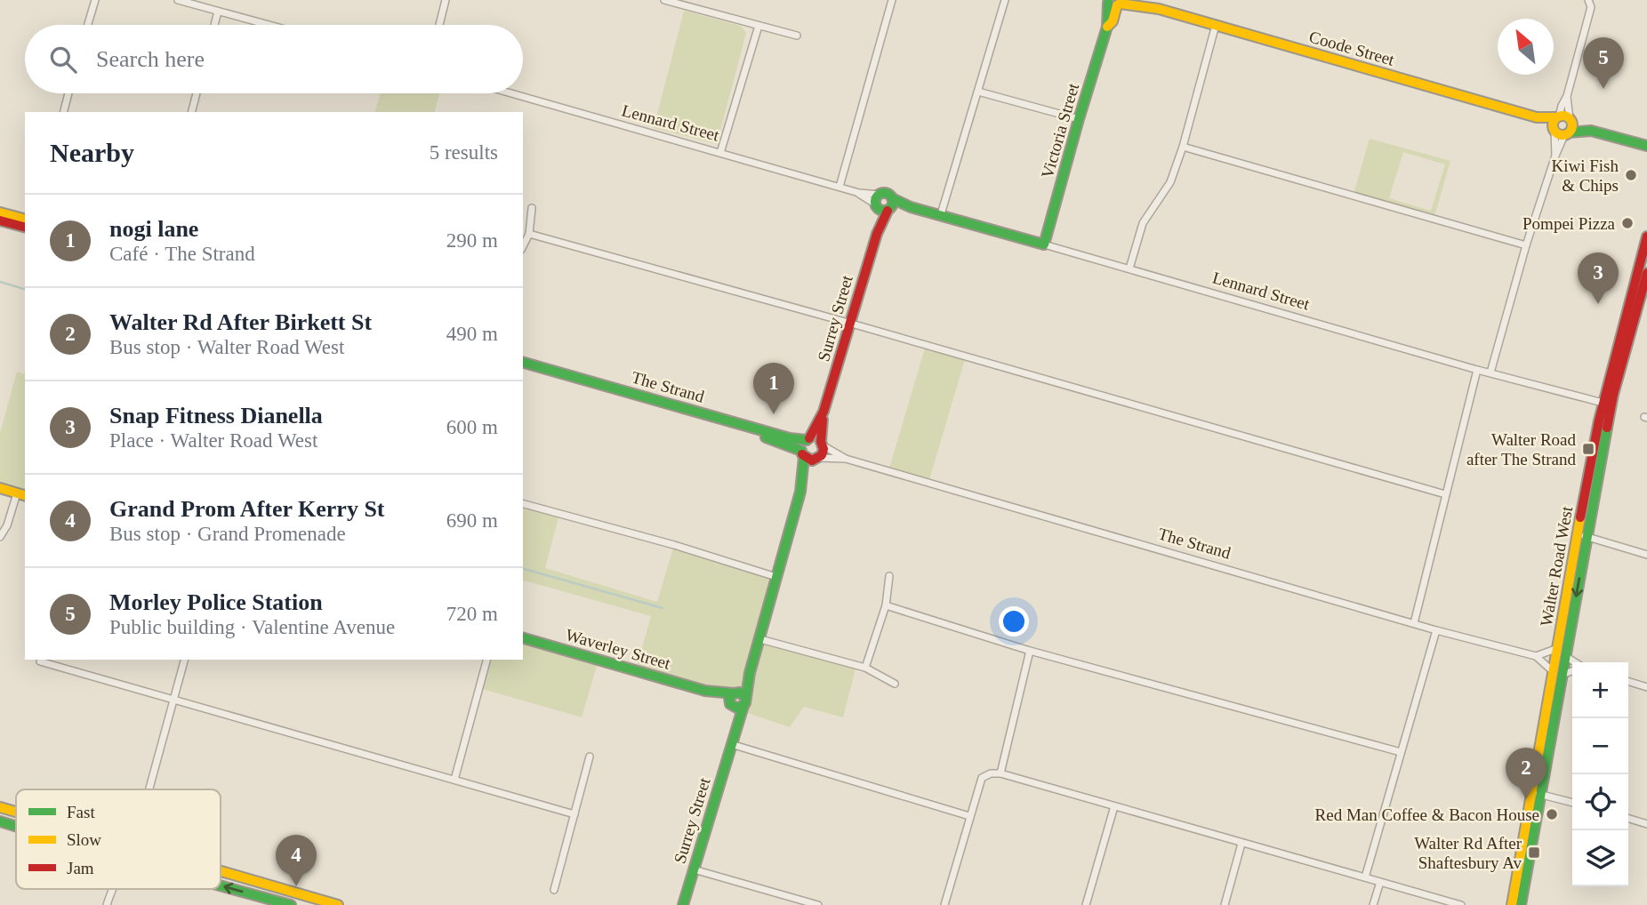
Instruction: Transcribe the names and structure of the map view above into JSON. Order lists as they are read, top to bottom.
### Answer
{
  "streets": {
    "street": [
      "Coode Street",
      "Lennard Street",
      "Victoria Street",
      "Surrey Street",
      "The Strand",
      "Walter Road West",
      "Waverley Street"
    ]
  },
  "crossings": [
    ["Coode Street", "Victoria Street"],
    ["Lennard Street", "Victoria Street"],
    ["Lennard Street", "Surrey Street"],
    ["Lennard Street", "Walter Road West"],
    ["Surrey Street", "The Strand"],
    ["Surrey Street", "Waverley Street"],
    ["The Strand", "Walter Road West"]
  ],
  "places": {
    "other": ["Kiwi Fish & Chips", "Pompei Pizza", "Red Man Coffee & Bacon House"],
    "transit": ["Walter Road after The Strand", "Walter Rd After Shaftesbury Av"]
  },
  "legend": ["Fast", "Slow", "Jam"],
  "north": "top left",
  "page": {
    "search": "Search here",
    "pins": [
      "5",
      "3",
      "1",
      "2",
      "4"
    ],
    "heading": ["Nearby", "5 results"],
    "list": [
      {
        "mark": "1",
        "name": "nogi lane",
        "note": "Café · The Strand",
        "value": "290 m"
      },
      {
        "mark": "2",
        "name": "Walter Rd After Birkett St",
        "note": "Bus stop · Walter Road West",
        "value": "490 m"
      },
      {
        "mark": "3",
        "name": "Snap Fitness Dianella",
        "note": "Place · Walter Road West",
        "value": "600 m"
      },
      {
        "mark": "4",
        "name": "Grand Prom After Kerry St",
        "note": "Bus stop · Grand Promenade",
        "value": "690 m"
      },
      {
        "mark": "5",
        "name": "Morley Police Station",
        "note": "Public building · Valentine Avenue",
        "value": "720 m"
      }
    ],
    "map_buttons": ["+", "−"]
  }
}
